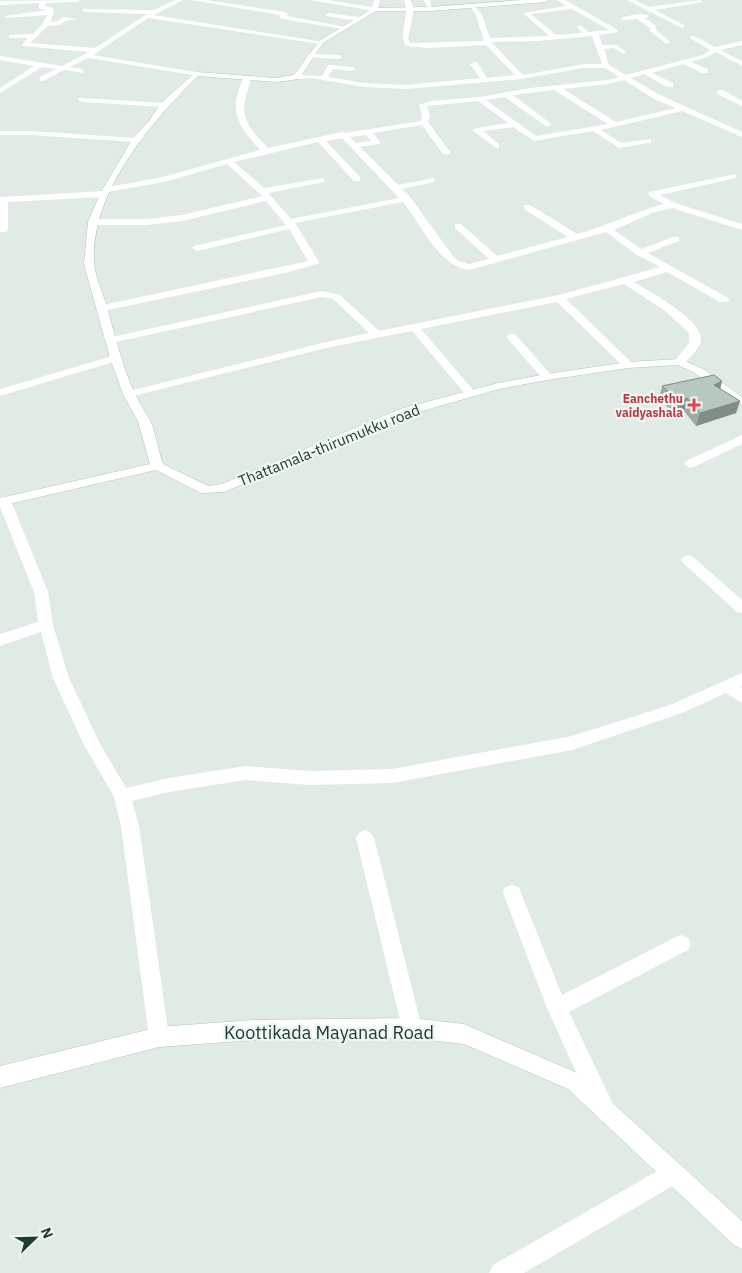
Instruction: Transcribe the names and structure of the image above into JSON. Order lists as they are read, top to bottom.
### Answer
{
  "streets": {
    "street": ["Thattamala-thirumukku road", "Koottikada Mayanad Road"]
  },
  "places": {
    "health": ["Eanchethu vaidyashala"]
  },
  "north": "top right"
}
